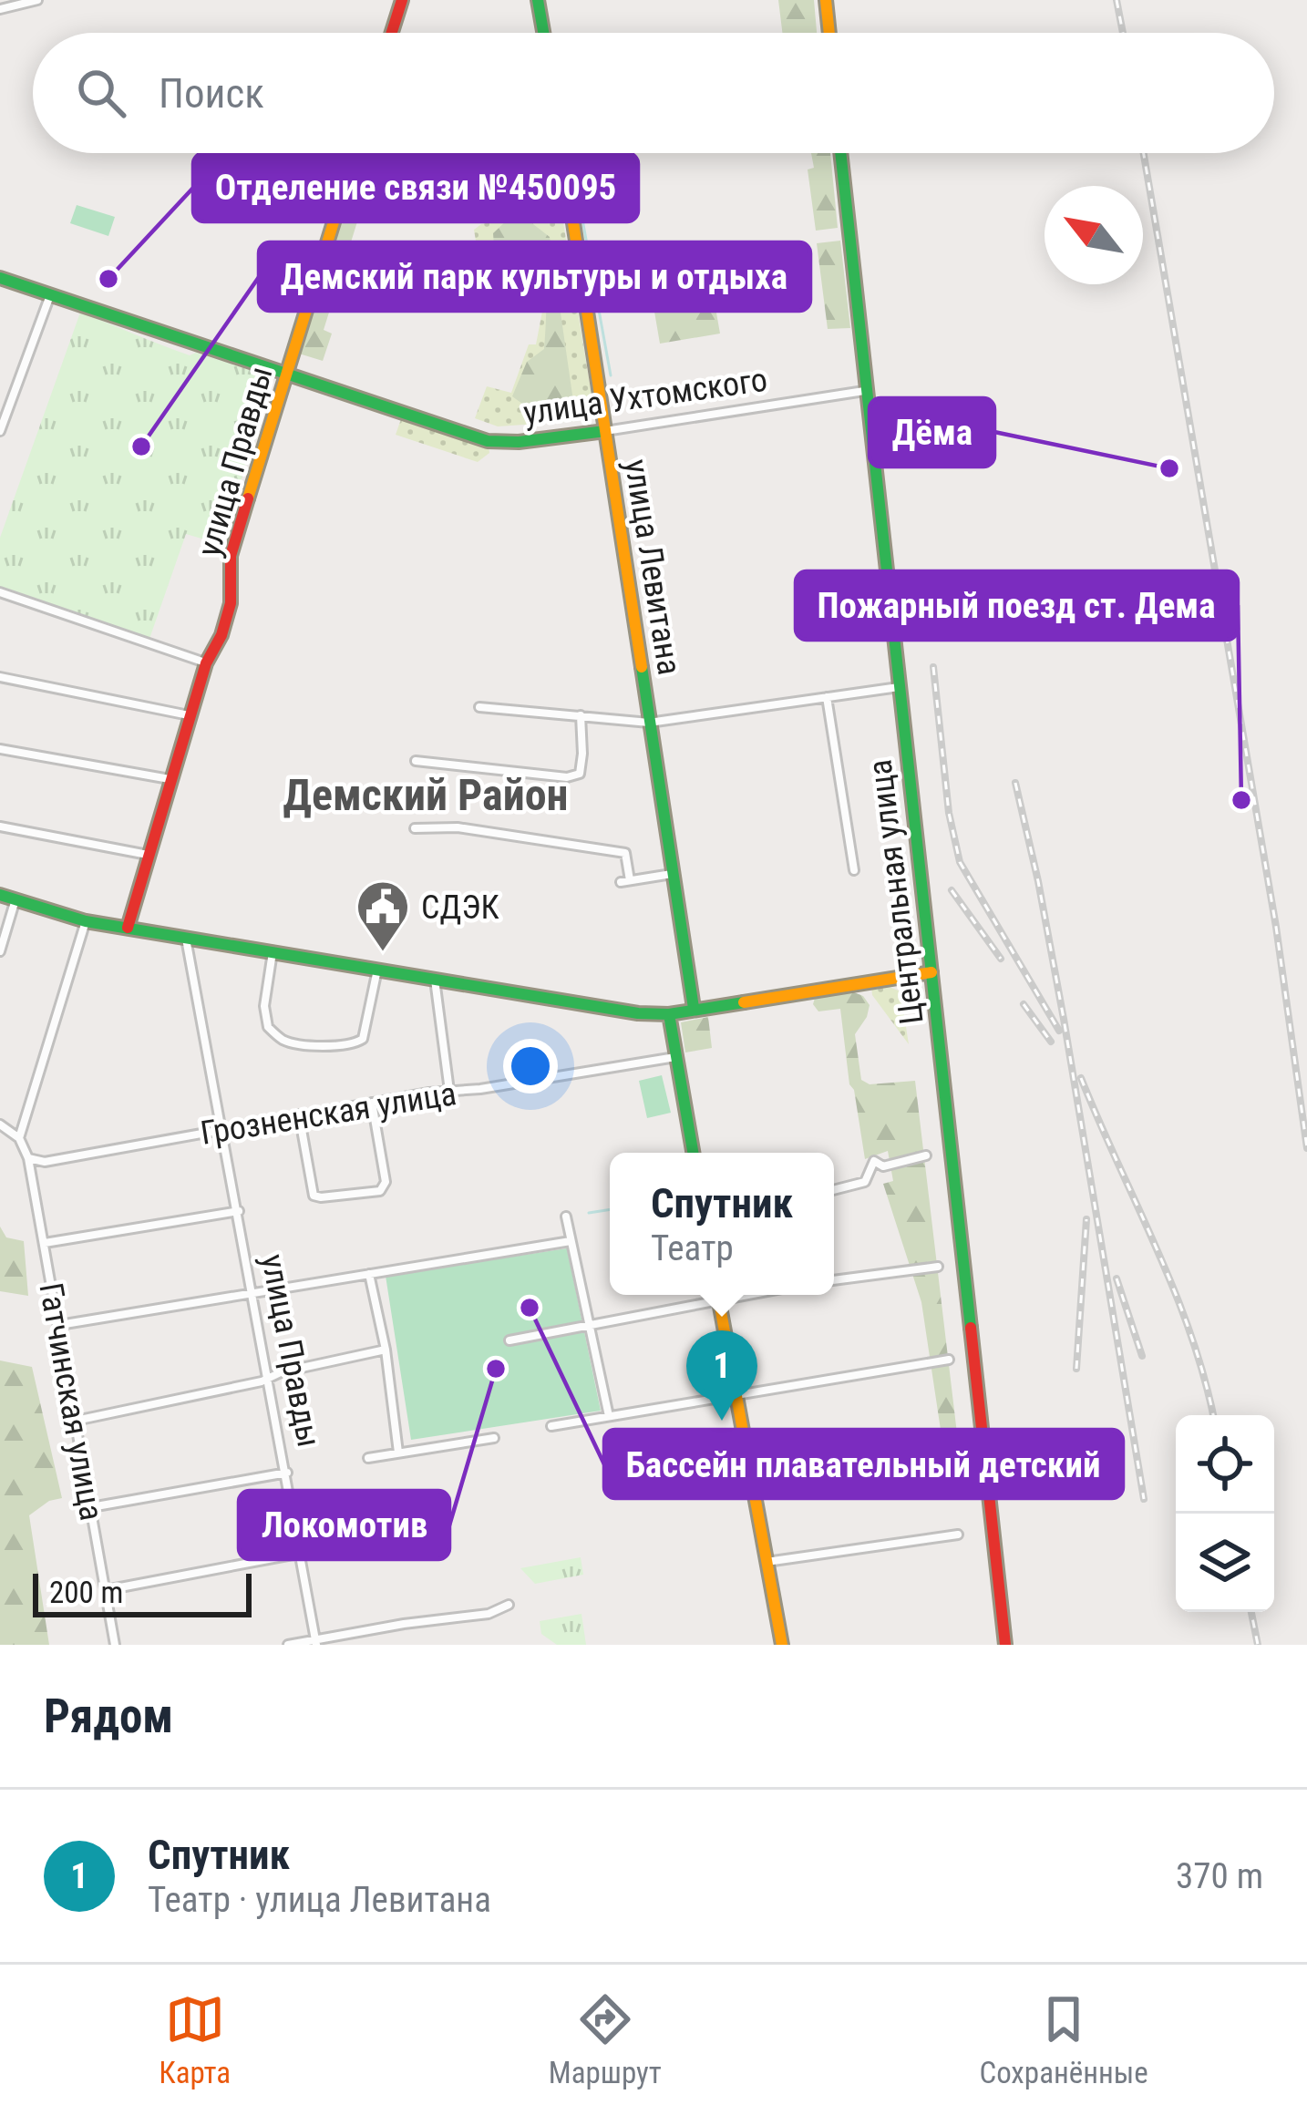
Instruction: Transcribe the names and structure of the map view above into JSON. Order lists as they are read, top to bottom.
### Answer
{
  "streets": {
    "main road": [
      "улица Ухтомского",
      "улица Правды",
      "улица Левитана",
      "Центральная улица"
    ],
    "street": ["Грозненская улица", "Гатчинская улица"]
  },
  "crossings": [
    ["улица Ухтомского", "улица Правды"],
    ["улица Ухтомского", "улица Левитана"],
    ["улица Ухтомского", "Центральная улица"],
    ["улица Правды", "Грозненская улица"],
    ["Грозненская улица", "Гатчинская улица"]
  ],
  "districts": ["Демский Район"],
  "places": {
    "other": [
      "Отделение связи №450095",
      "Демский парк культуры и отдыха",
      "Дёма",
      "Пожарный поезд ст. Дема",
      "Бассейн плавательный детский",
      "Локомотив"
    ],
    "public building": ["СДЭК"]
  },
  "scale_bar": "200 m",
  "north": "top left",
  "page": {
    "search": "Поиск",
    "popup": ["Спутник", "Театр"],
    "pins": "1",
    "scale": "200 m",
    "heading": "Рядом",
    "list": [
      {
        "mark": "1",
        "name": "Спутник",
        "note": "Театр · улица Левитана",
        "value": "370 m"
      }
    ],
    "nav": ["Карта", "Маршрут", "Сохранённые"]
  }
}
